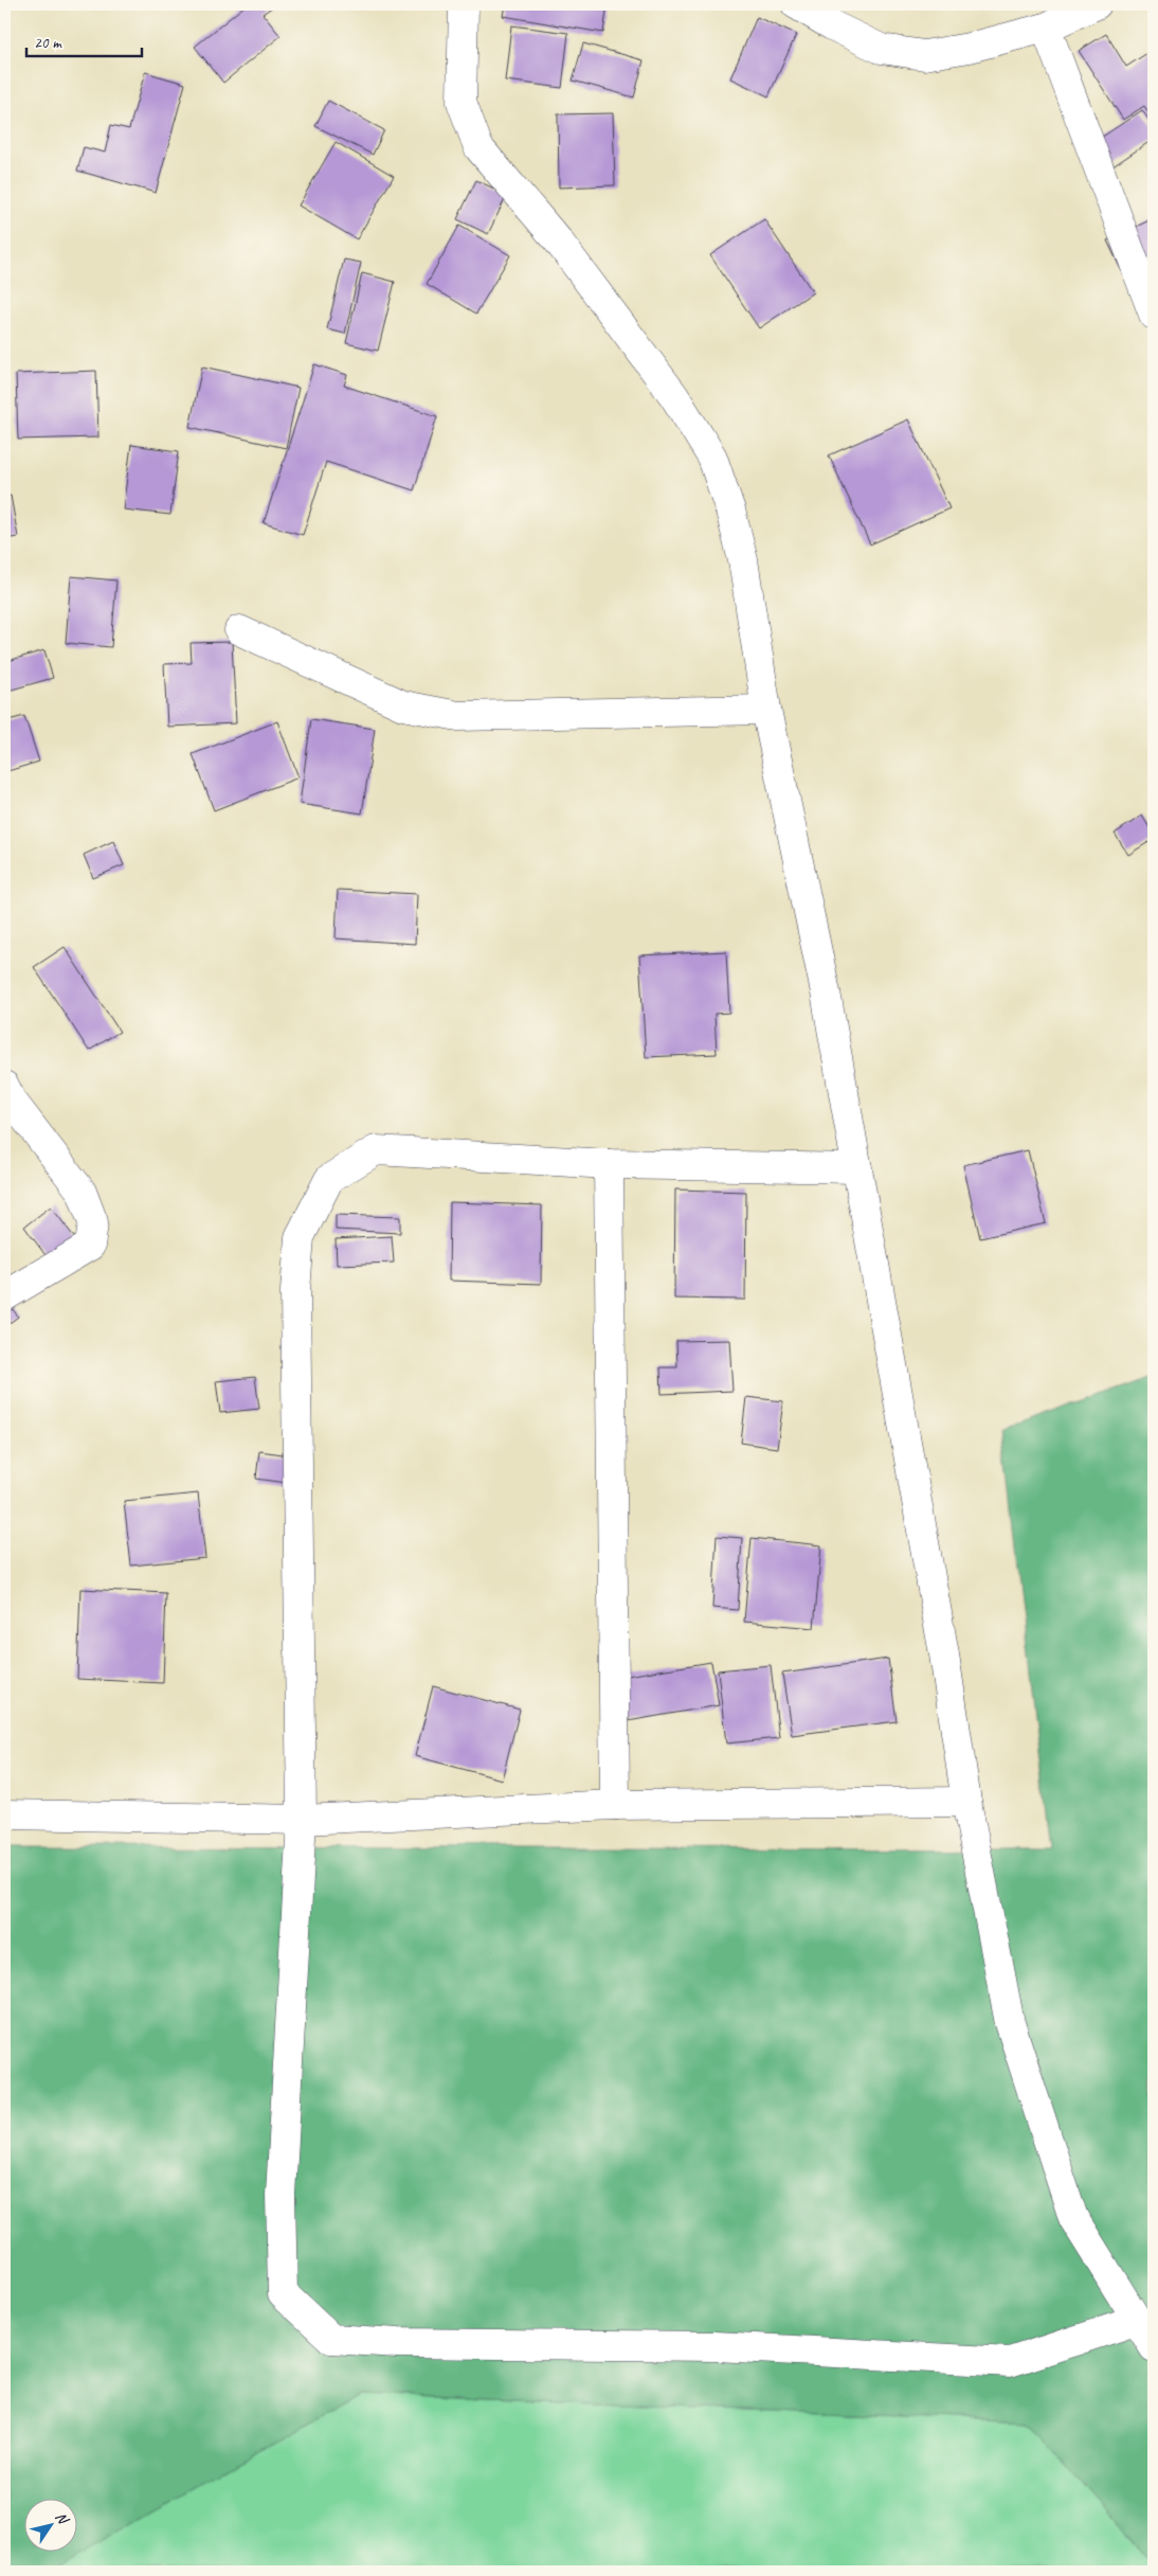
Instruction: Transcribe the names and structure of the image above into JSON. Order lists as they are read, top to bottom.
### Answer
{
  "scale_bar": "20 m",
  "north": "top right"
}
